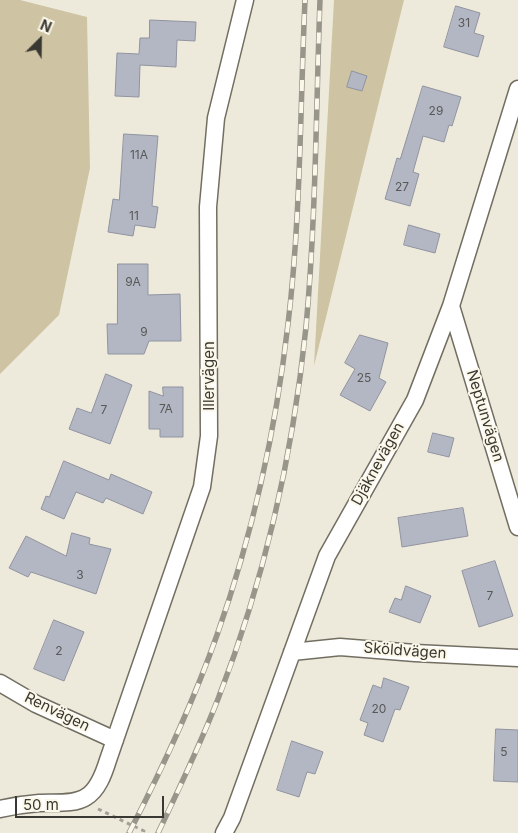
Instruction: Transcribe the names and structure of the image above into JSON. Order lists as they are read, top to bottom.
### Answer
{
  "streets": {
    "street": [
      "Illervägen",
      "Neptunvägen",
      "Djäknevägen",
      "Sköldvägen",
      "Renvägen"
    ]
  },
  "crossings": [
    ["Illervägen", "Renvägen"],
    ["Neptunvägen", "Djäknevägen"],
    ["Djäknevägen", "Sköldvägen"]
  ],
  "house_numbers": [
    "31",
    "29",
    "11A",
    "27",
    "11",
    "9A",
    "9",
    "25",
    "7A",
    "7",
    "3",
    "7",
    "2",
    "20",
    "5"
  ],
  "scale_bar": "50 m",
  "north": "top right"
}
